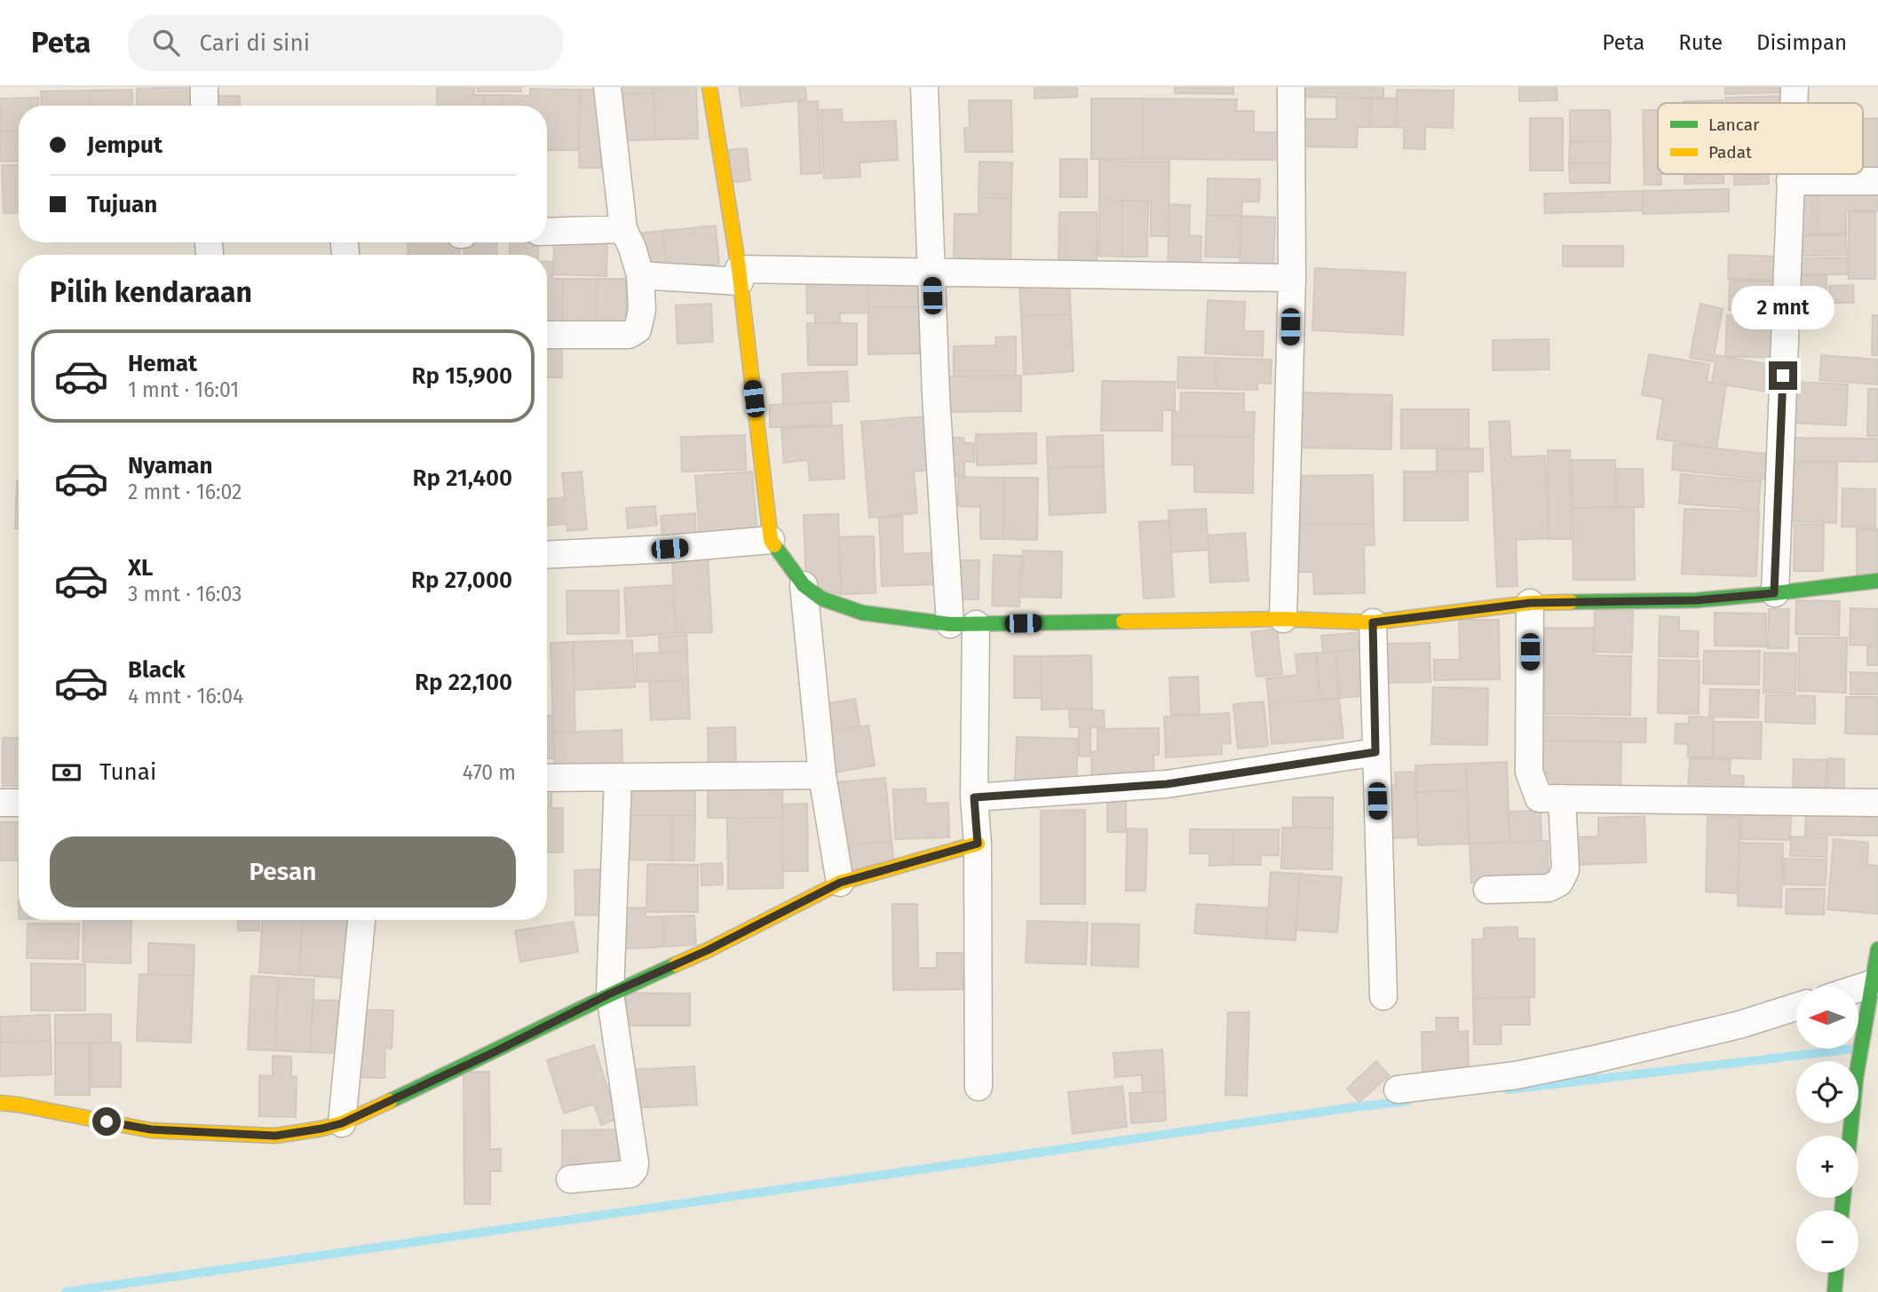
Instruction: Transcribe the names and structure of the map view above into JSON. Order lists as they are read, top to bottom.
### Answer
{
  "legend": ["Lancar", "Padat"],
  "north": "left",
  "page": {
    "header": "Peta",
    "search": "Cari di sini",
    "nav": ["Peta", "Rute", "Disimpan"],
    "banner": ["Jemput", "Tujuan"],
    "heading": "Pilih kendaraan",
    "bubble": "2 mnt",
    "list": [
      {
        "name": "Hemat",
        "note": "1 mnt · 16:01",
        "value": "Rp 15,900"
      },
      {
        "name": "Nyaman",
        "note": "2 mnt · 16:02",
        "value": "Rp 21,400"
      },
      {
        "name": "XL",
        "note": "3 mnt · 16:03",
        "value": "Rp 27,000"
      },
      {
        "name": "Black",
        "note": "4 mnt · 16:04",
        "value": "Rp 22,100"
      }
    ],
    "pay": ["Tunai", "470 m"],
    "buttons": "Pesan",
    "map_buttons": ["+", "−"]
  }
}
